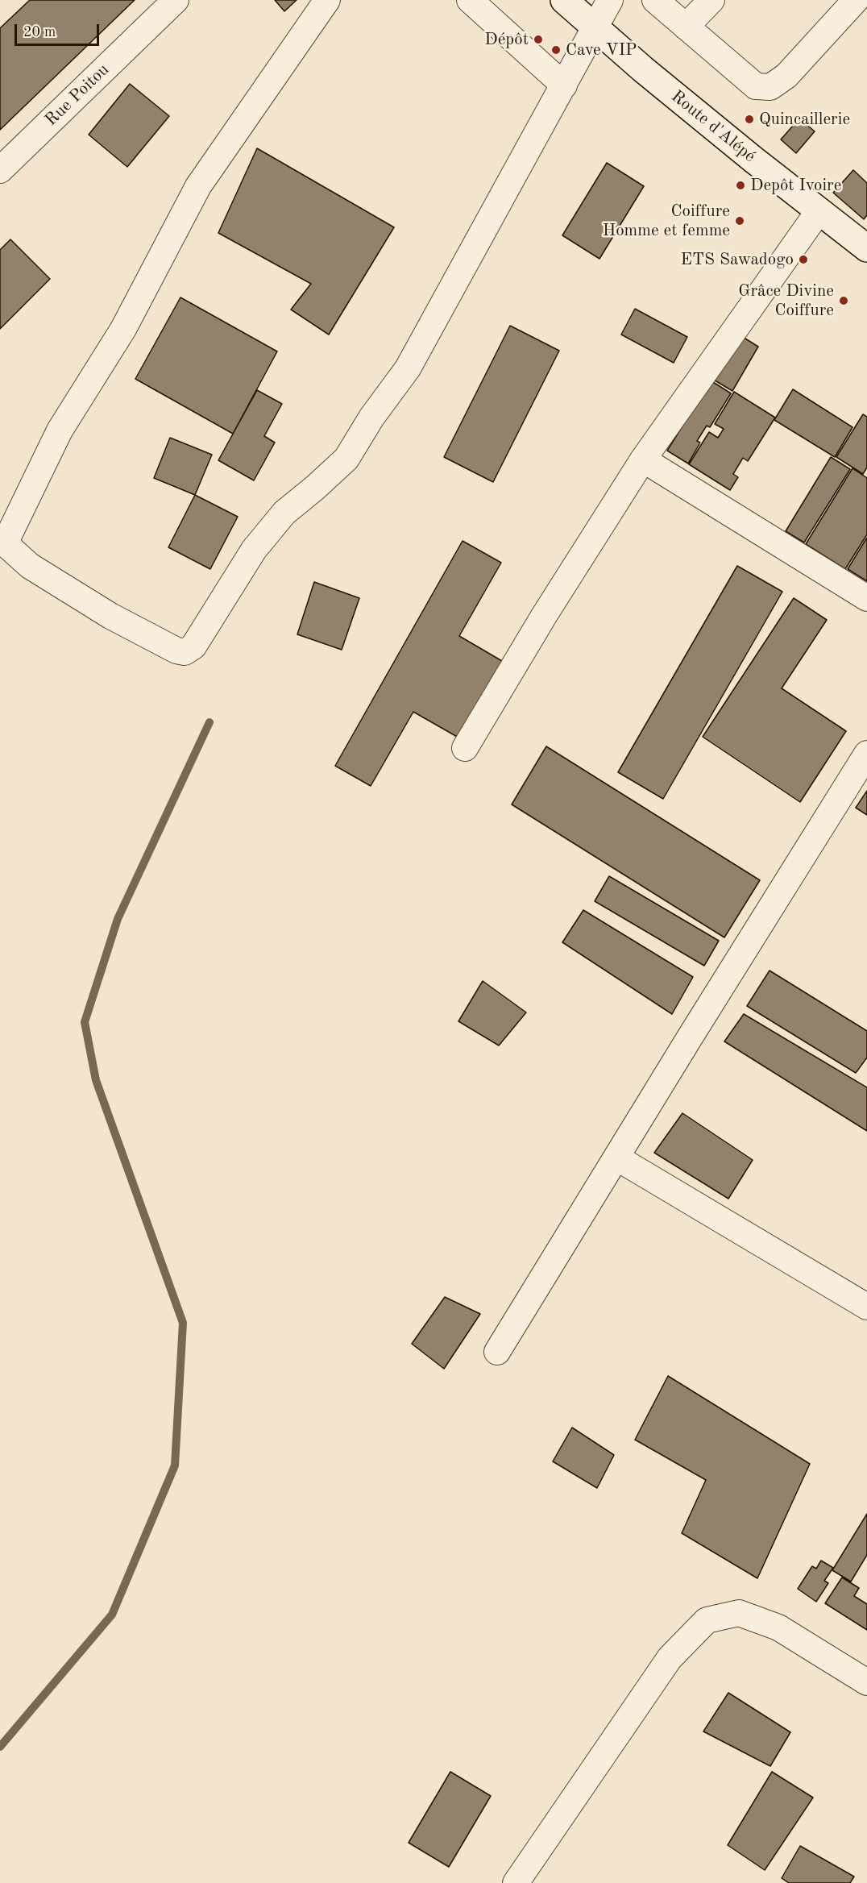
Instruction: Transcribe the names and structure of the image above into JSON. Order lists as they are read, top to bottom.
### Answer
{
  "streets": {
    "main road": ["Route d'Alépé"],
    "street": ["Rue Poitou"]
  },
  "places": [
    "Dépôt",
    "Cave VIP",
    "Quincaillerie",
    "Depôt Ivoire",
    "Coiffure Homme et femme",
    "ETS Sawadogo",
    "Grâce Divine Coiffure"
  ],
  "scale_bar": "20 m"
}
